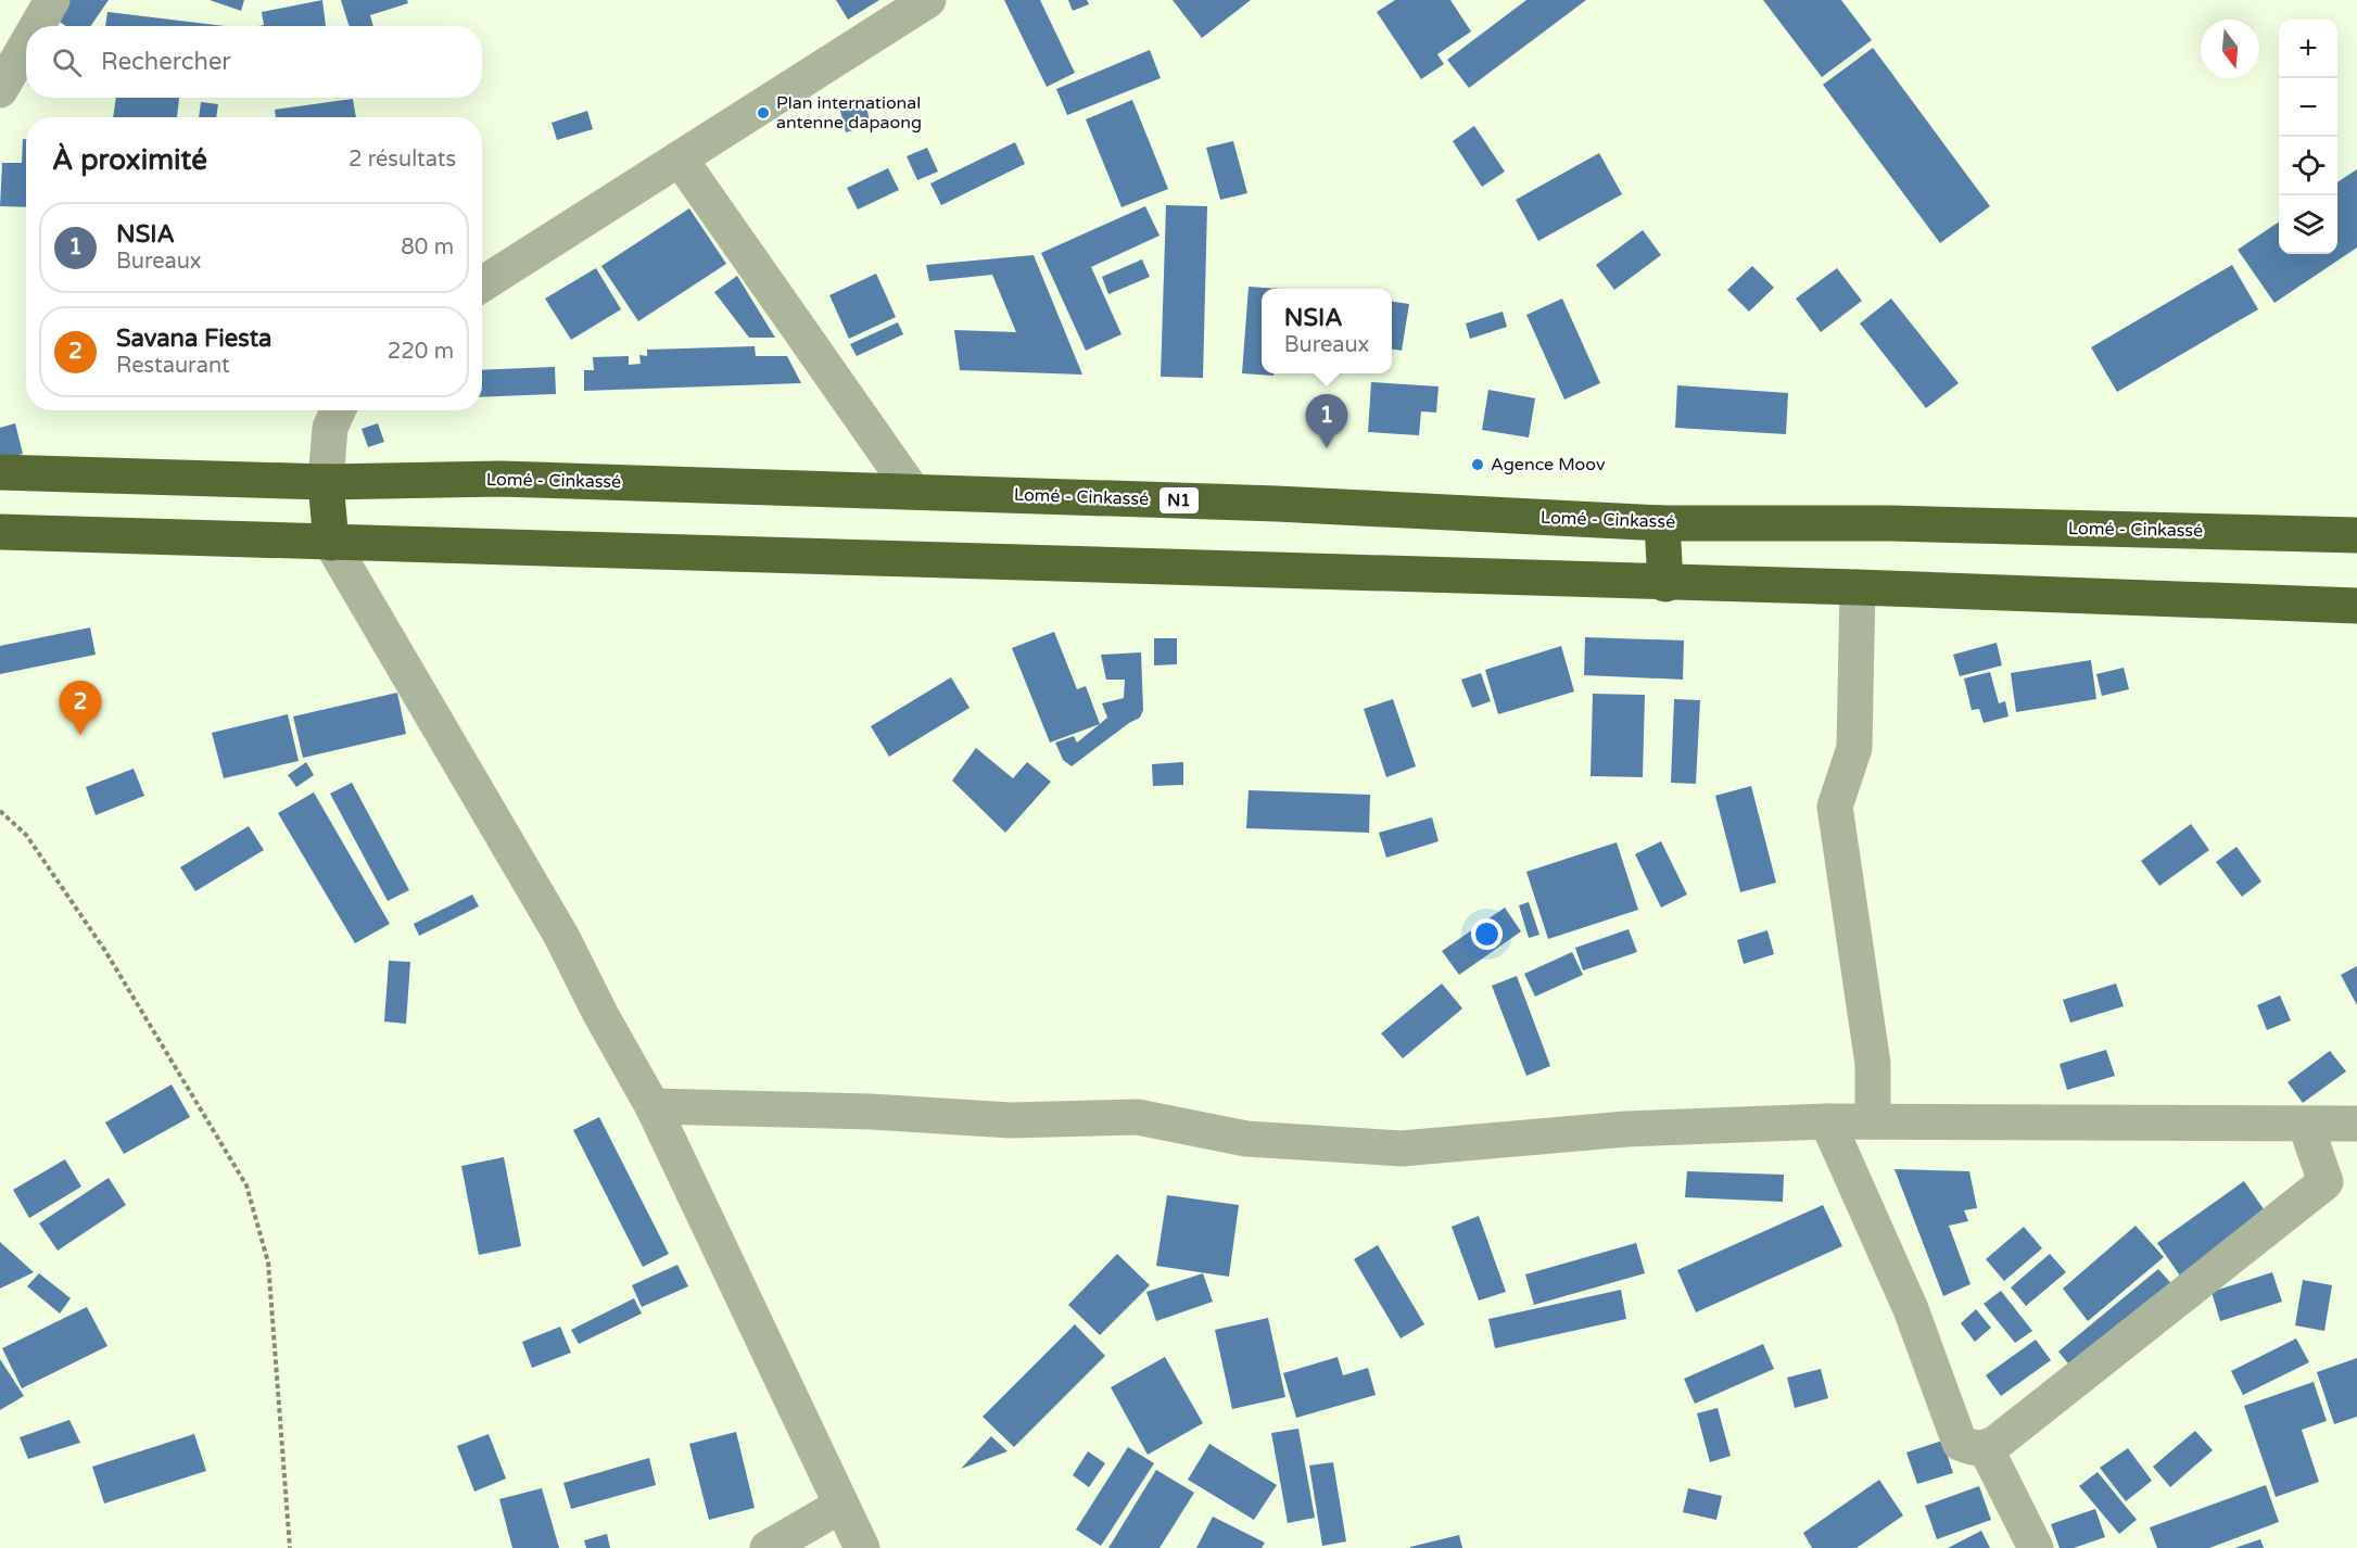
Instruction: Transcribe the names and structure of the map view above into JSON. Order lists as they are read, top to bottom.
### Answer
{
  "streets": {
    "highway": ["Lomé - Cinkassé", "N1"]
  },
  "places": ["Plan international antenne dapaong", "Agence Moov"],
  "north": "bottom",
  "page": {
    "map_buttons": ["+", "−"],
    "search": "Rechercher",
    "heading": ["À proximité", "2 résultats"],
    "list": [
      {
        "mark": "1",
        "name": "NSIA",
        "note": "Bureaux",
        "value": "80 m"
      },
      {
        "mark": "2",
        "name": "Savana Fiesta",
        "note": "Restaurant",
        "value": "220 m"
      }
    ],
    "popup": ["NSIA", "Bureaux"],
    "pins": ["1", "2"]
  }
}
